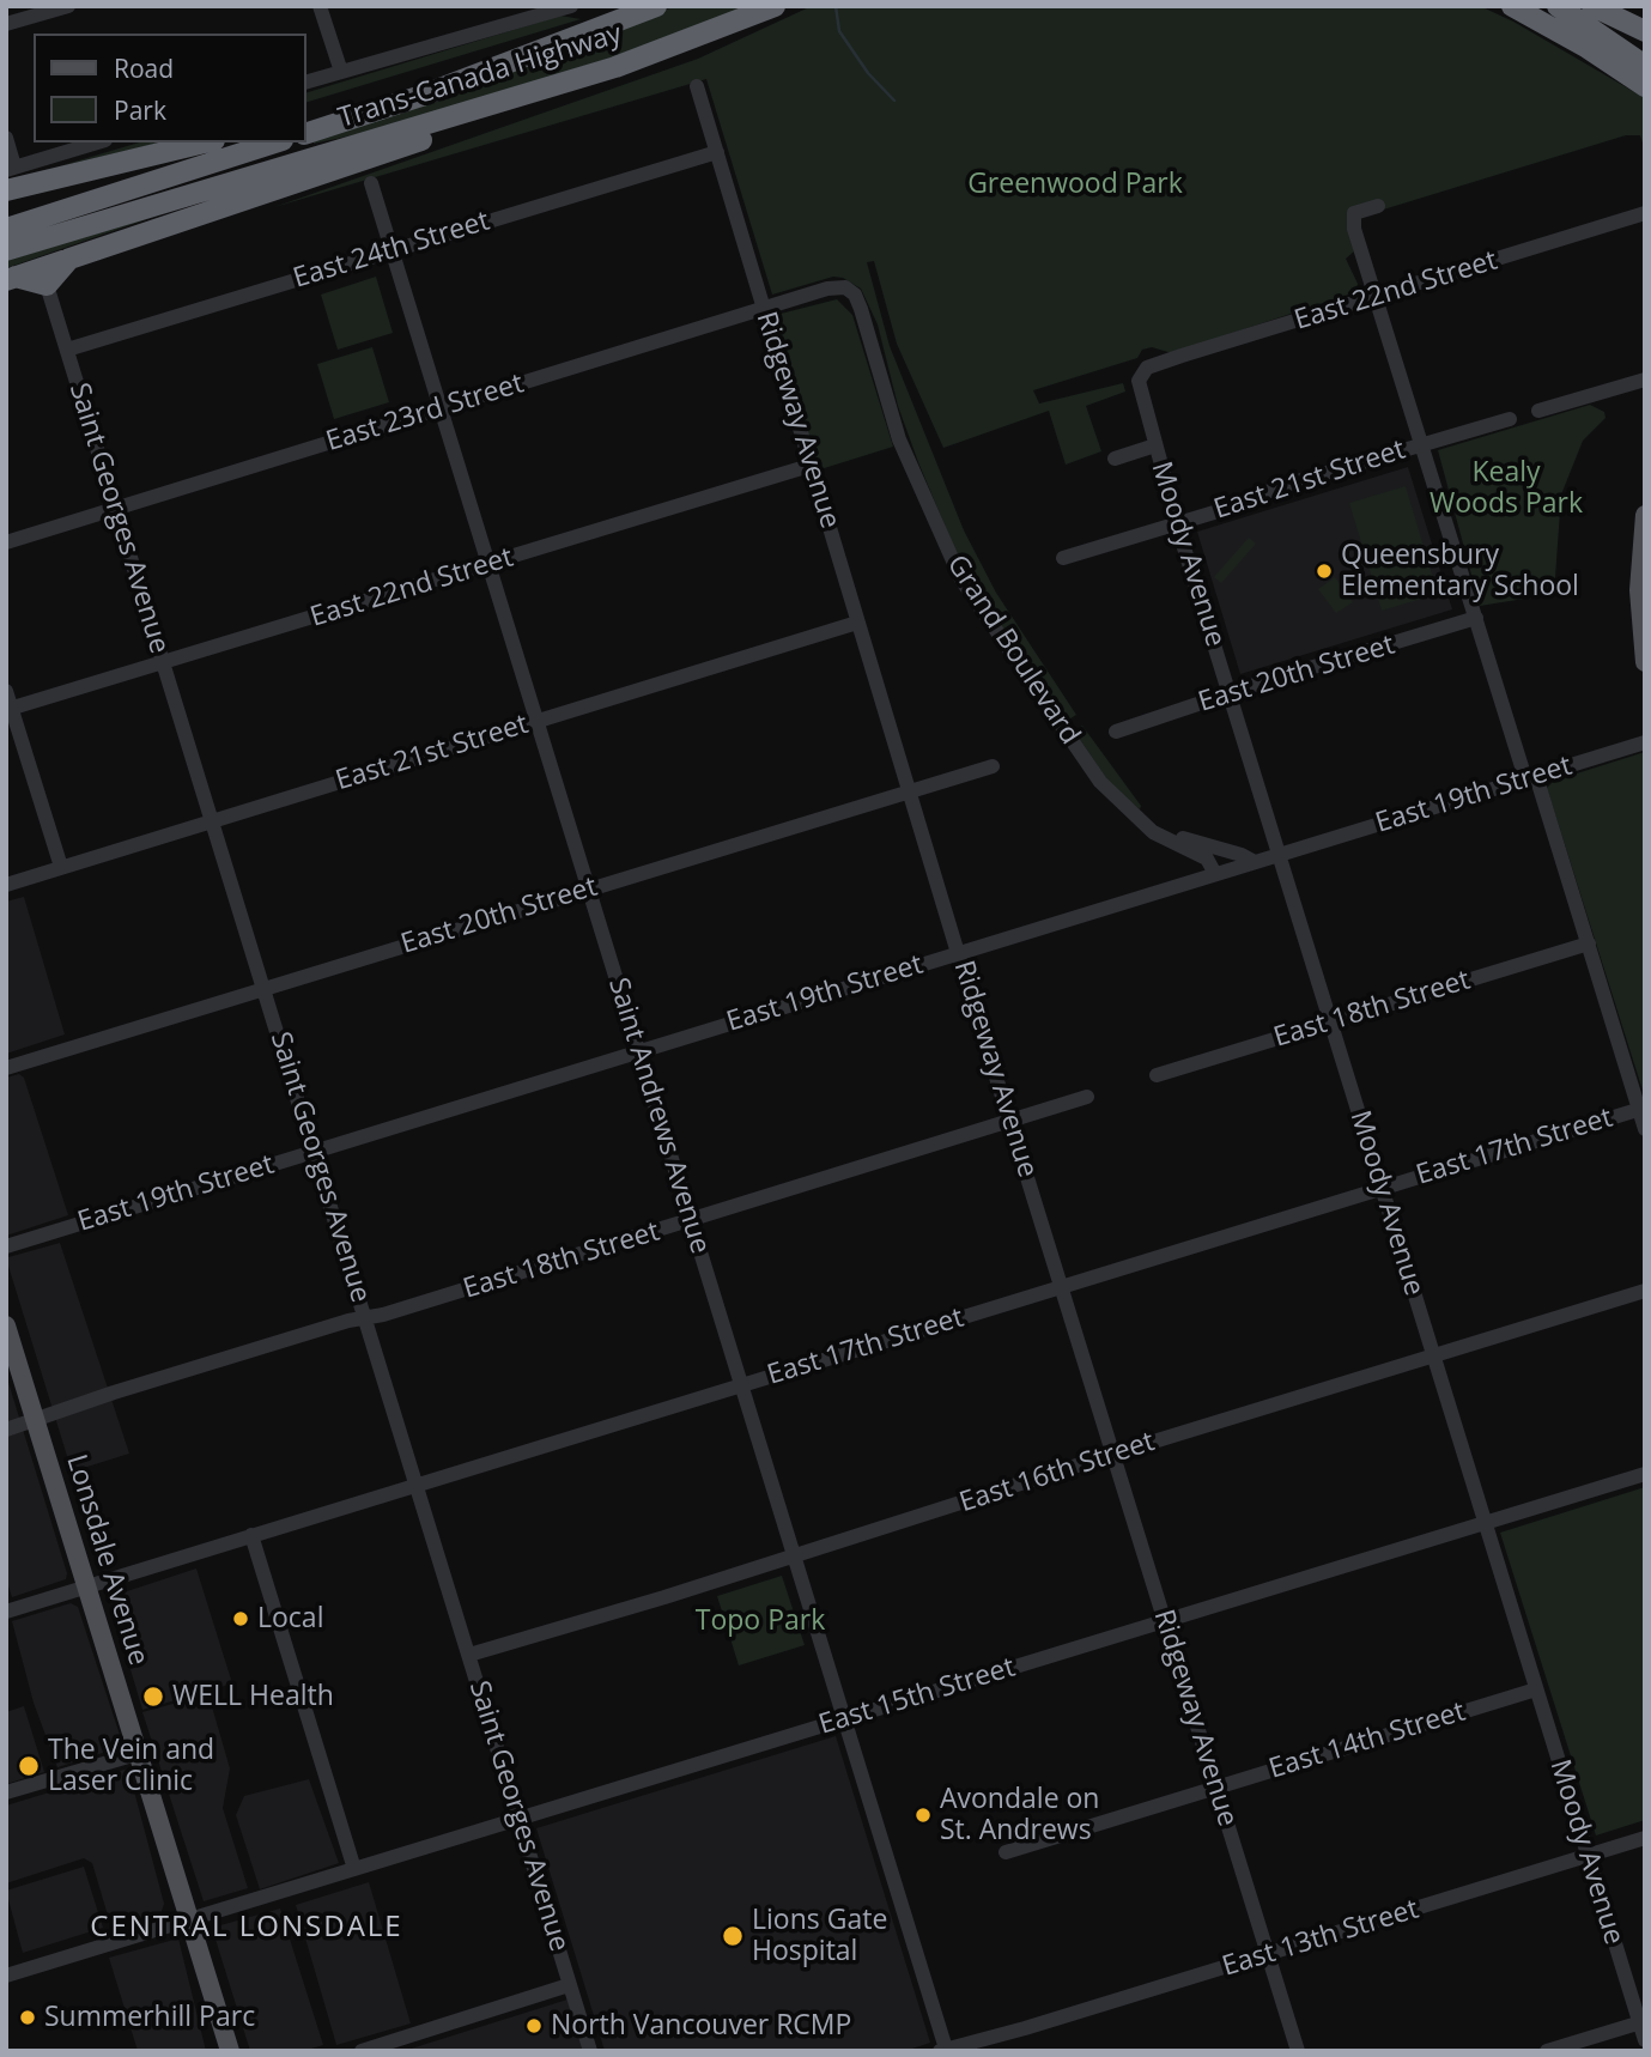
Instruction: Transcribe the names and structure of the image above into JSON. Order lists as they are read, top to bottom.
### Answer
{
  "streets": {
    "highway": ["Trans-Canada Highway"],
    "main road": ["Lonsdale Avenue"],
    "street": [
      "East 24th Street",
      "East 22nd Street",
      "East 23rd Street",
      "Ridgeway Avenue",
      "East 21st Street",
      "Saint Georges Avenue",
      "Moody Avenue",
      "Grand Boulevard",
      "East 20th Street",
      "East 19th Street",
      "East 18th Street",
      "Saint Andrews Avenue",
      "East 17th Street",
      "East 16th Street",
      "East 15th Street",
      "East 14th Street",
      "East 13th Street"
    ]
  },
  "crossings": [
    ["East 24th Street", "Ridgeway Avenue"],
    ["East 24th Street", "Saint Georges Avenue"],
    ["East 24th Street", "Saint Andrews Avenue"],
    ["East 22nd Street", "Ridgeway Avenue"],
    ["East 22nd Street", "Saint Georges Avenue"],
    ["East 22nd Street", "Moody Avenue"],
    ["East 22nd Street", "Saint Andrews Avenue"],
    ["East 23rd Street", "Ridgeway Avenue"],
    ["East 23rd Street", "Saint Georges Avenue"],
    ["East 23rd Street", "Grand Boulevard"],
    ["East 23rd Street", "Saint Andrews Avenue"],
    ["Ridgeway Avenue", "East 21st Street"],
    ["Ridgeway Avenue", "East 20th Street"],
    ["Ridgeway Avenue", "East 19th Street"],
    ["Ridgeway Avenue", "East 18th Street"],
    ["Ridgeway Avenue", "East 17th Street"],
    ["Ridgeway Avenue", "East 16th Street"],
    ["Ridgeway Avenue", "East 15th Street"],
    ["Ridgeway Avenue", "East 14th Street"],
    ["Ridgeway Avenue", "East 13th Street"],
    ["East 21st Street", "Saint Georges Avenue"],
    ["East 21st Street", "Moody Avenue"],
    ["East 21st Street", "Saint Andrews Avenue"],
    ["Saint Georges Avenue", "East 20th Street"],
    ["Saint Georges Avenue", "East 19th Street"],
    ["Saint Georges Avenue", "East 18th Street"],
    ["Saint Georges Avenue", "East 17th Street"],
    ["Saint Georges Avenue", "East 16th Street"],
    ["Saint Georges Avenue", "East 15th Street"],
    ["Moody Avenue", "East 20th Street"],
    ["Moody Avenue", "East 19th Street"],
    ["Moody Avenue", "East 18th Street"],
    ["Moody Avenue", "East 17th Street"],
    ["Moody Avenue", "East 16th Street"],
    ["Moody Avenue", "East 15th Street"],
    ["Moody Avenue", "East 14th Street"],
    ["Moody Avenue", "East 13th Street"],
    ["Grand Boulevard", "East 19th Street"],
    ["East 20th Street", "Saint Andrews Avenue"],
    ["East 19th Street", "Saint Andrews Avenue"],
    ["East 18th Street", "Saint Andrews Avenue"],
    ["East 18th Street", "Lonsdale Avenue"],
    ["Saint Andrews Avenue", "East 17th Street"],
    ["Saint Andrews Avenue", "East 16th Street"],
    ["Saint Andrews Avenue", "East 15th Street"],
    ["Saint Andrews Avenue", "East 13th Street"],
    ["East 17th Street", "Lonsdale Avenue"],
    ["Lonsdale Avenue", "East 15th Street"]
  ],
  "districts": ["CENTRAL LONSDALE"],
  "parks": ["Greenwood Park", "Kealy Woods Park", "Topo Park"],
  "places": [
    "Queensbury Elementary School",
    "Local",
    "WELL Health",
    "The Vein and Laser Clinic",
    "Avondale on St. Andrews",
    "Lions Gate Hospital",
    "Summerhill Parc",
    "North Vancouver RCMP"
  ],
  "legend": ["Road", "Park"]
}
